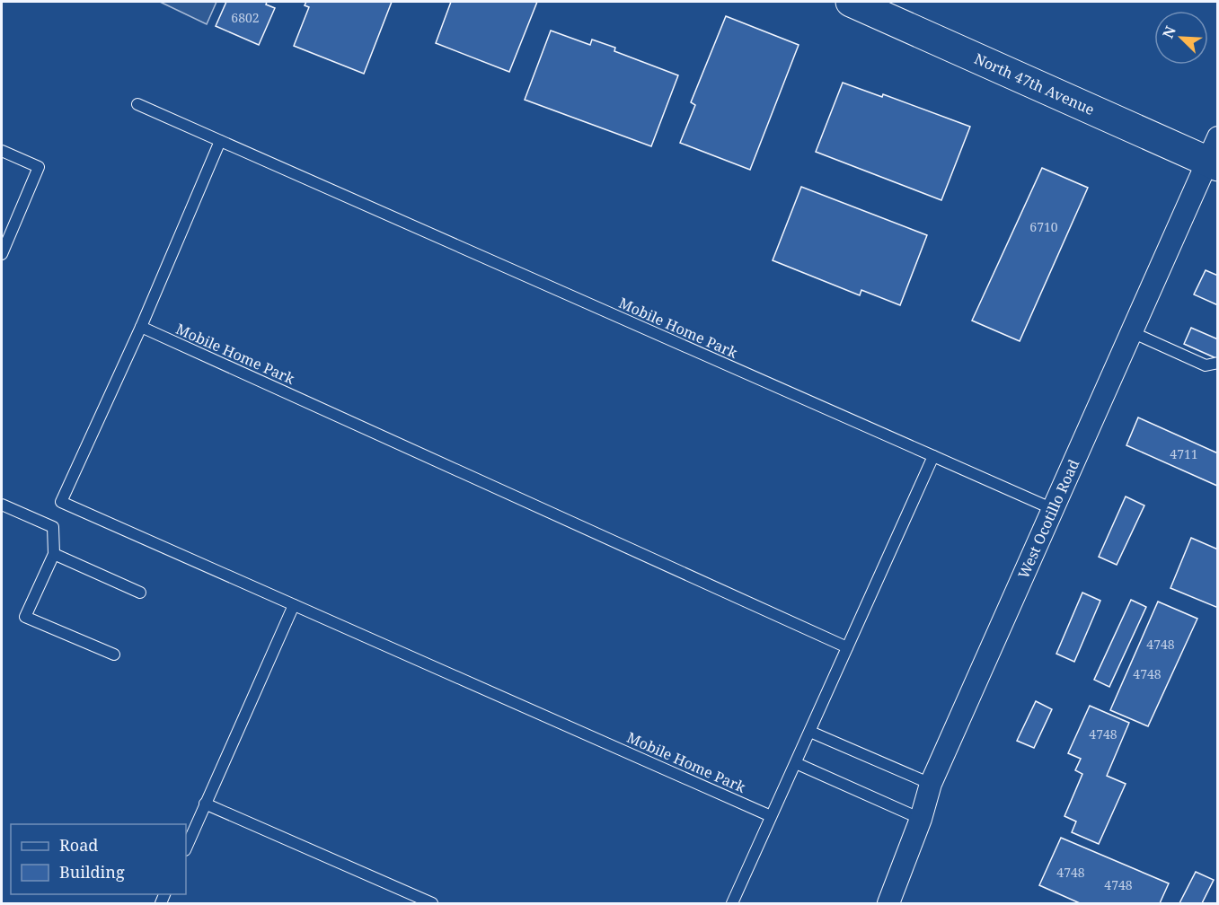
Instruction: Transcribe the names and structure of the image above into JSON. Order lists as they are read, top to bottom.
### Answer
{
  "streets": {
    "street": ["North 47th Avenue", "West Ocotillo Road"],
    "lane": ["Mobile Home Park"]
  },
  "crossings": [
    ["North 47th Avenue", "West Ocotillo Road"],
    ["Mobile Home Park", "West Ocotillo Road"]
  ],
  "house_numbers": [
    "6802",
    "6710",
    "4711",
    "4748",
    "4748",
    "4748",
    "4748",
    "4748"
  ],
  "legend": ["Road", "Building"],
  "north": "top left"
}
